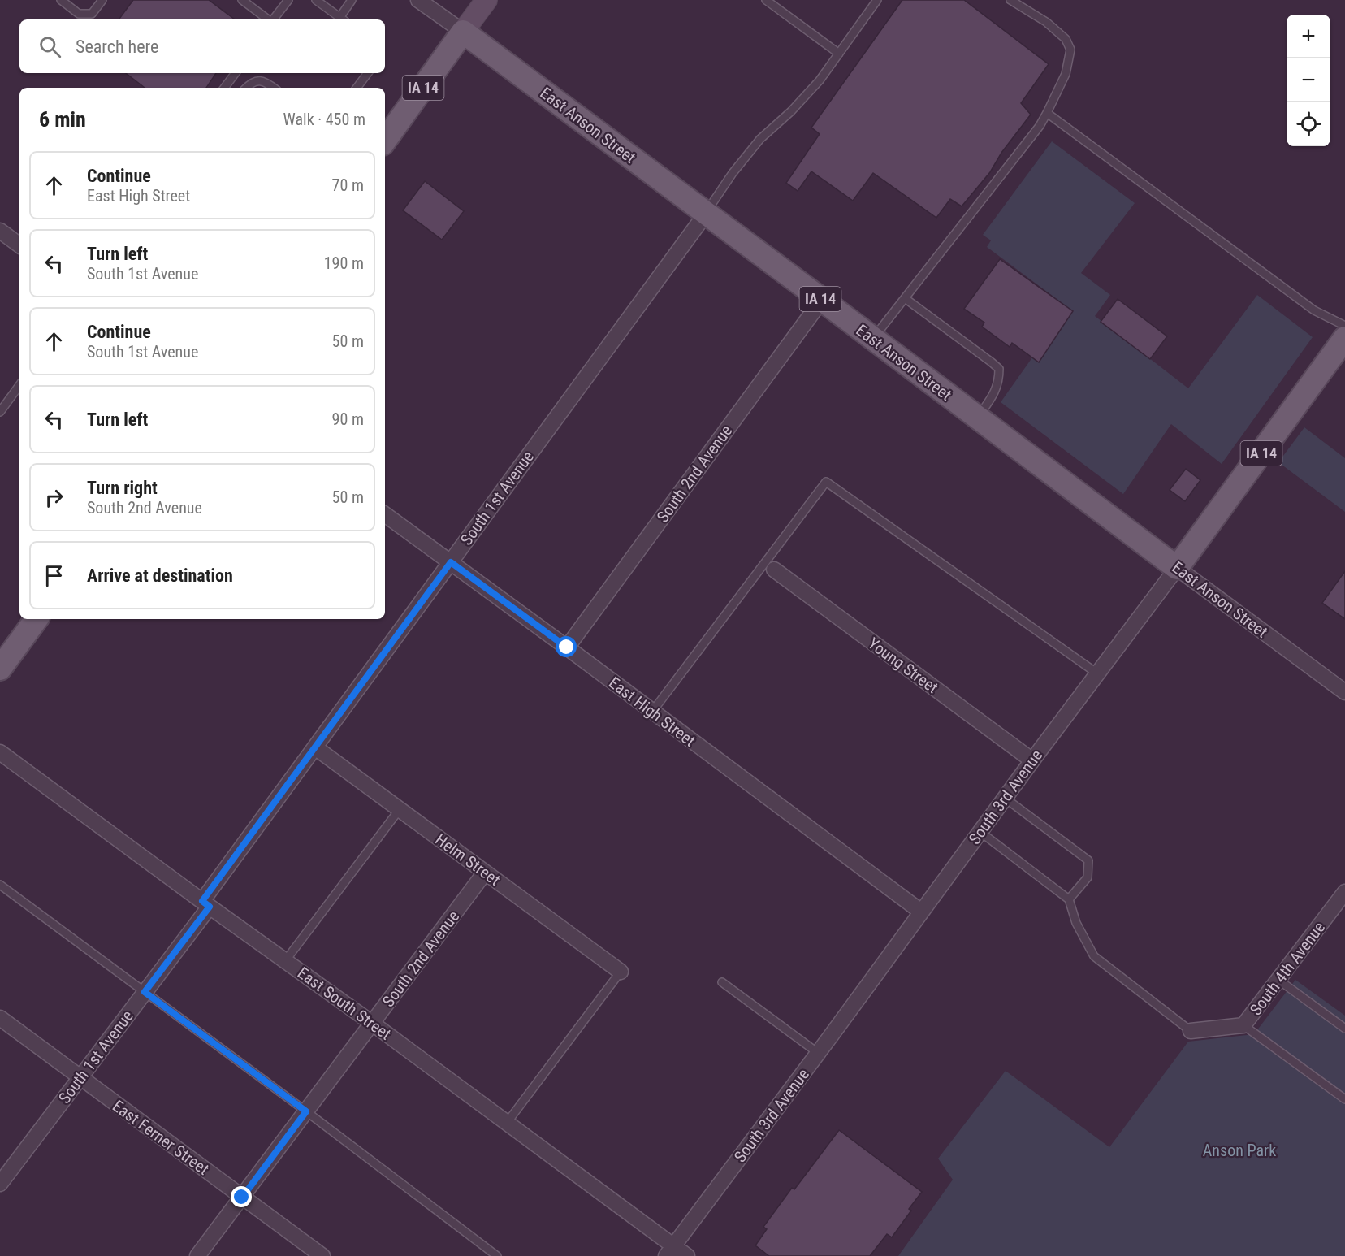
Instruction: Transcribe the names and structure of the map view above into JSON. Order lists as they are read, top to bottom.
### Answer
{
  "streets": {
    "main road": ["IA 14", "East Anson Street", "South 3rd Avenue"],
    "street": [
      "South 2nd Avenue",
      "South 1st Avenue",
      "Young Street",
      "East High Street",
      "Helm Street",
      "South 4th Avenue",
      "East South Street",
      "East Ferner Street"
    ]
  },
  "crossings": [
    ["IA 14", "East Anson Street"],
    ["East Anson Street", "South 2nd Avenue"],
    ["East Anson Street", "South 1st Avenue"],
    ["East Anson Street", "South 3rd Avenue"],
    ["South 2nd Avenue", "East High Street"],
    ["South 2nd Avenue", "Helm Street"],
    ["South 2nd Avenue", "East South Street"],
    ["South 2nd Avenue", "East Ferner Street"],
    ["South 1st Avenue", "East High Street"],
    ["South 1st Avenue", "Helm Street"],
    ["South 1st Avenue", "East South Street"],
    ["South 1st Avenue", "East Ferner Street"],
    ["Young Street", "South 3rd Avenue"],
    ["East High Street", "South 3rd Avenue"],
    ["South 3rd Avenue", "East South Street"]
  ],
  "parks": ["Anson Park"],
  "page": {
    "map_buttons": ["+", "−"],
    "search": "Search here",
    "heading": ["6 min", "Walk · 450 m"],
    "list": [
      ["Continue", "East High Street", "70 m"],
      ["Turn left", "South 1st Avenue", "190 m"],
      ["Continue", "South 1st Avenue", "50 m"],
      ["Turn left", "90 m"],
      ["Turn right", "South 2nd Avenue", "50 m"],
      "Arrive at destination"
    ]
  }
}
